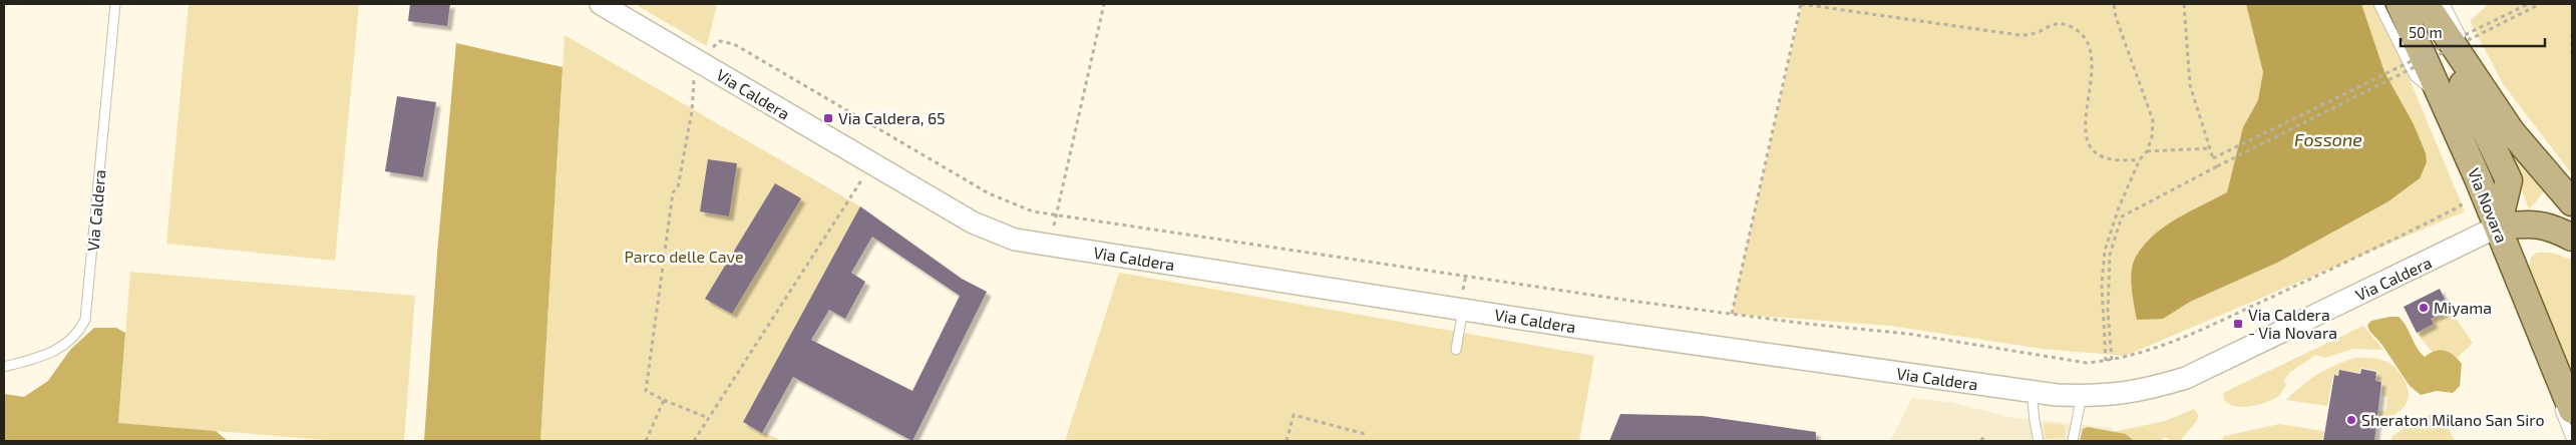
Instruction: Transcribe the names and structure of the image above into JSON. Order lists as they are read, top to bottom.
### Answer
{
  "streets": {
    "main road": ["Via Novara"],
    "street": ["Via Caldera"]
  },
  "crossings": [
    ["Via Caldera", "Via Novara"]
  ],
  "water": ["Fossone"],
  "parks": ["Parco delle Cave"],
  "places": {
    "transit": ["Via Caldera, 65", "Via Caldera - Via Novara"],
    "other": ["Miyama", "Sheraton Milano San Siro"]
  },
  "scale_bar": "50 m"
}
